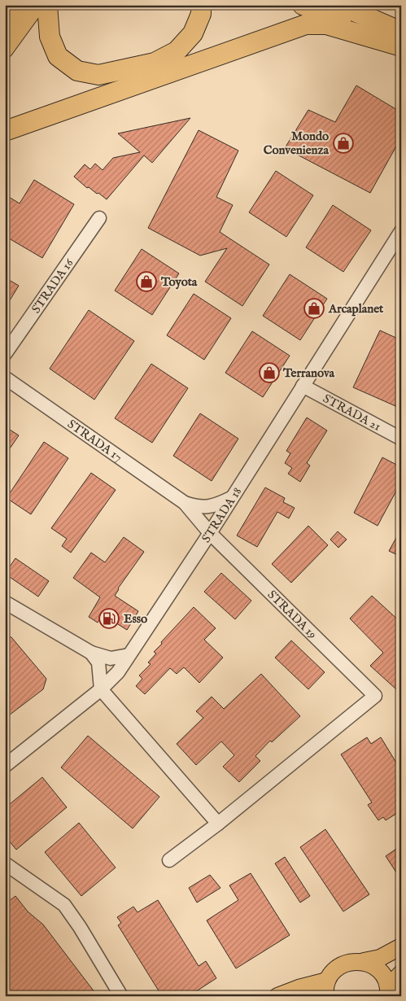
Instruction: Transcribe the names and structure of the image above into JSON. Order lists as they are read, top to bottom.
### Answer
{
  "streets": {
    "street": [
      "STRADA 16",
      "STRADA 21",
      "STRADA 17",
      "STRADA 18",
      "STRADA 19"
    ]
  },
  "crossings": [
    ["STRADA 21", "STRADA 18"],
    ["STRADA 17", "STRADA 18"],
    ["STRADA 17", "STRADA 19"],
    ["STRADA 18", "STRADA 19"]
  ],
  "places": {
    "shop": [
      "Mondo Convenienza",
      "Toyota",
      "Arcaplanet",
      "Terranova"
    ],
    "fuel station": ["Esso"]
  }
}
